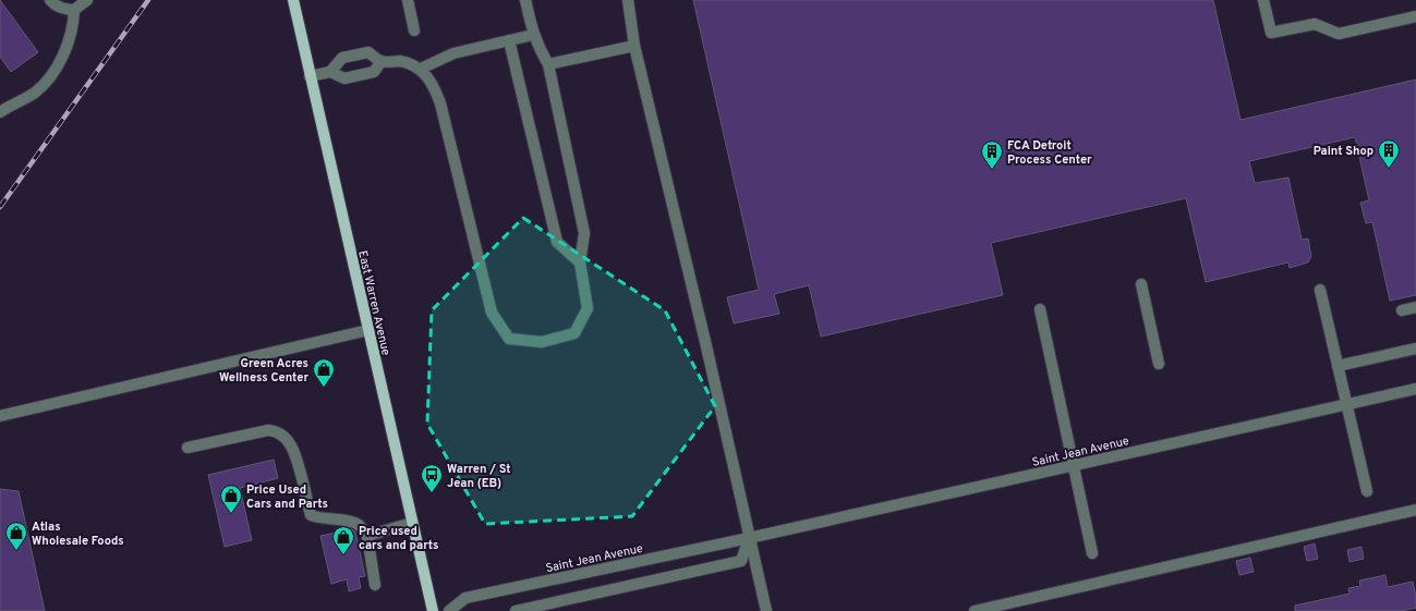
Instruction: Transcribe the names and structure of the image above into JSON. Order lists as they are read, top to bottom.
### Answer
{
  "streets": {
    "main road": ["East Warren Avenue"],
    "lane": ["Saint Jean Avenue"]
  },
  "places": {
    "building": ["Paint Shop", "FCA Detroit Process Center"],
    "shop": [
      "Green Acres Wellness Center",
      "Price Used Cars and Parts",
      "Atlas Wholesale Foods",
      "Price used cars and parts"
    ],
    "bus stop": ["Warren / St Jean (EB)"]
  }
}
